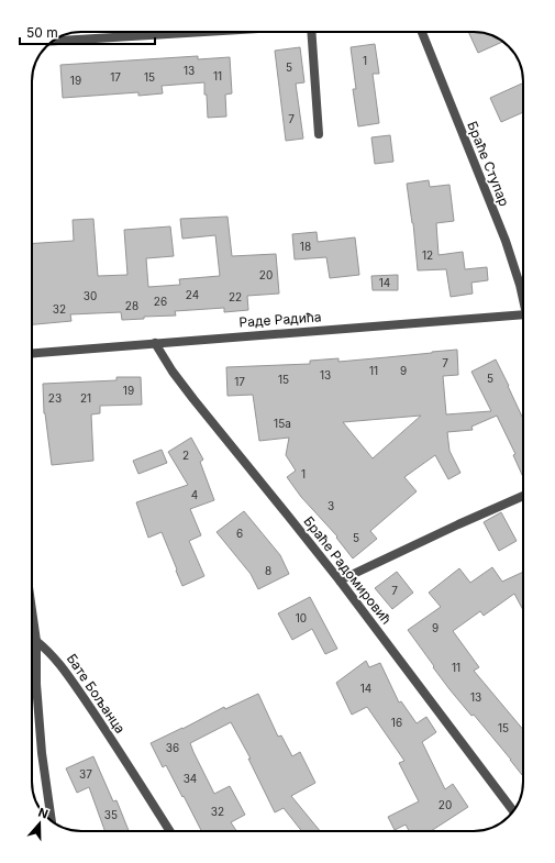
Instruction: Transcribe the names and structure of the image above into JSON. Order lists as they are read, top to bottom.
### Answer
{
  "streets": {
    "street": [
      "Браће Ступар",
      "Раде Радића",
      "Браће Радомировић",
      "Бате Бољанца"
    ]
  },
  "crossings": [
    ["Раде Радића", "Браће Радомировић"]
  ],
  "house_numbers": [
    "1",
    "5",
    "13",
    "11",
    "17",
    "15",
    "19",
    "7",
    "18",
    "12",
    "20",
    "14",
    "24",
    "30",
    "22",
    "26",
    "28",
    "32",
    "7",
    "11",
    "9",
    "13",
    "5",
    "15",
    "17",
    "19",
    "23",
    "21",
    "15a",
    "2",
    "1",
    "4",
    "3",
    "6",
    "5",
    "8",
    "7",
    "10",
    "9",
    "11",
    "14",
    "13",
    "16",
    "15",
    "36",
    "37",
    "34",
    "20",
    "32",
    "35"
  ],
  "scale_bar": "50 m",
  "north": "top"
}
